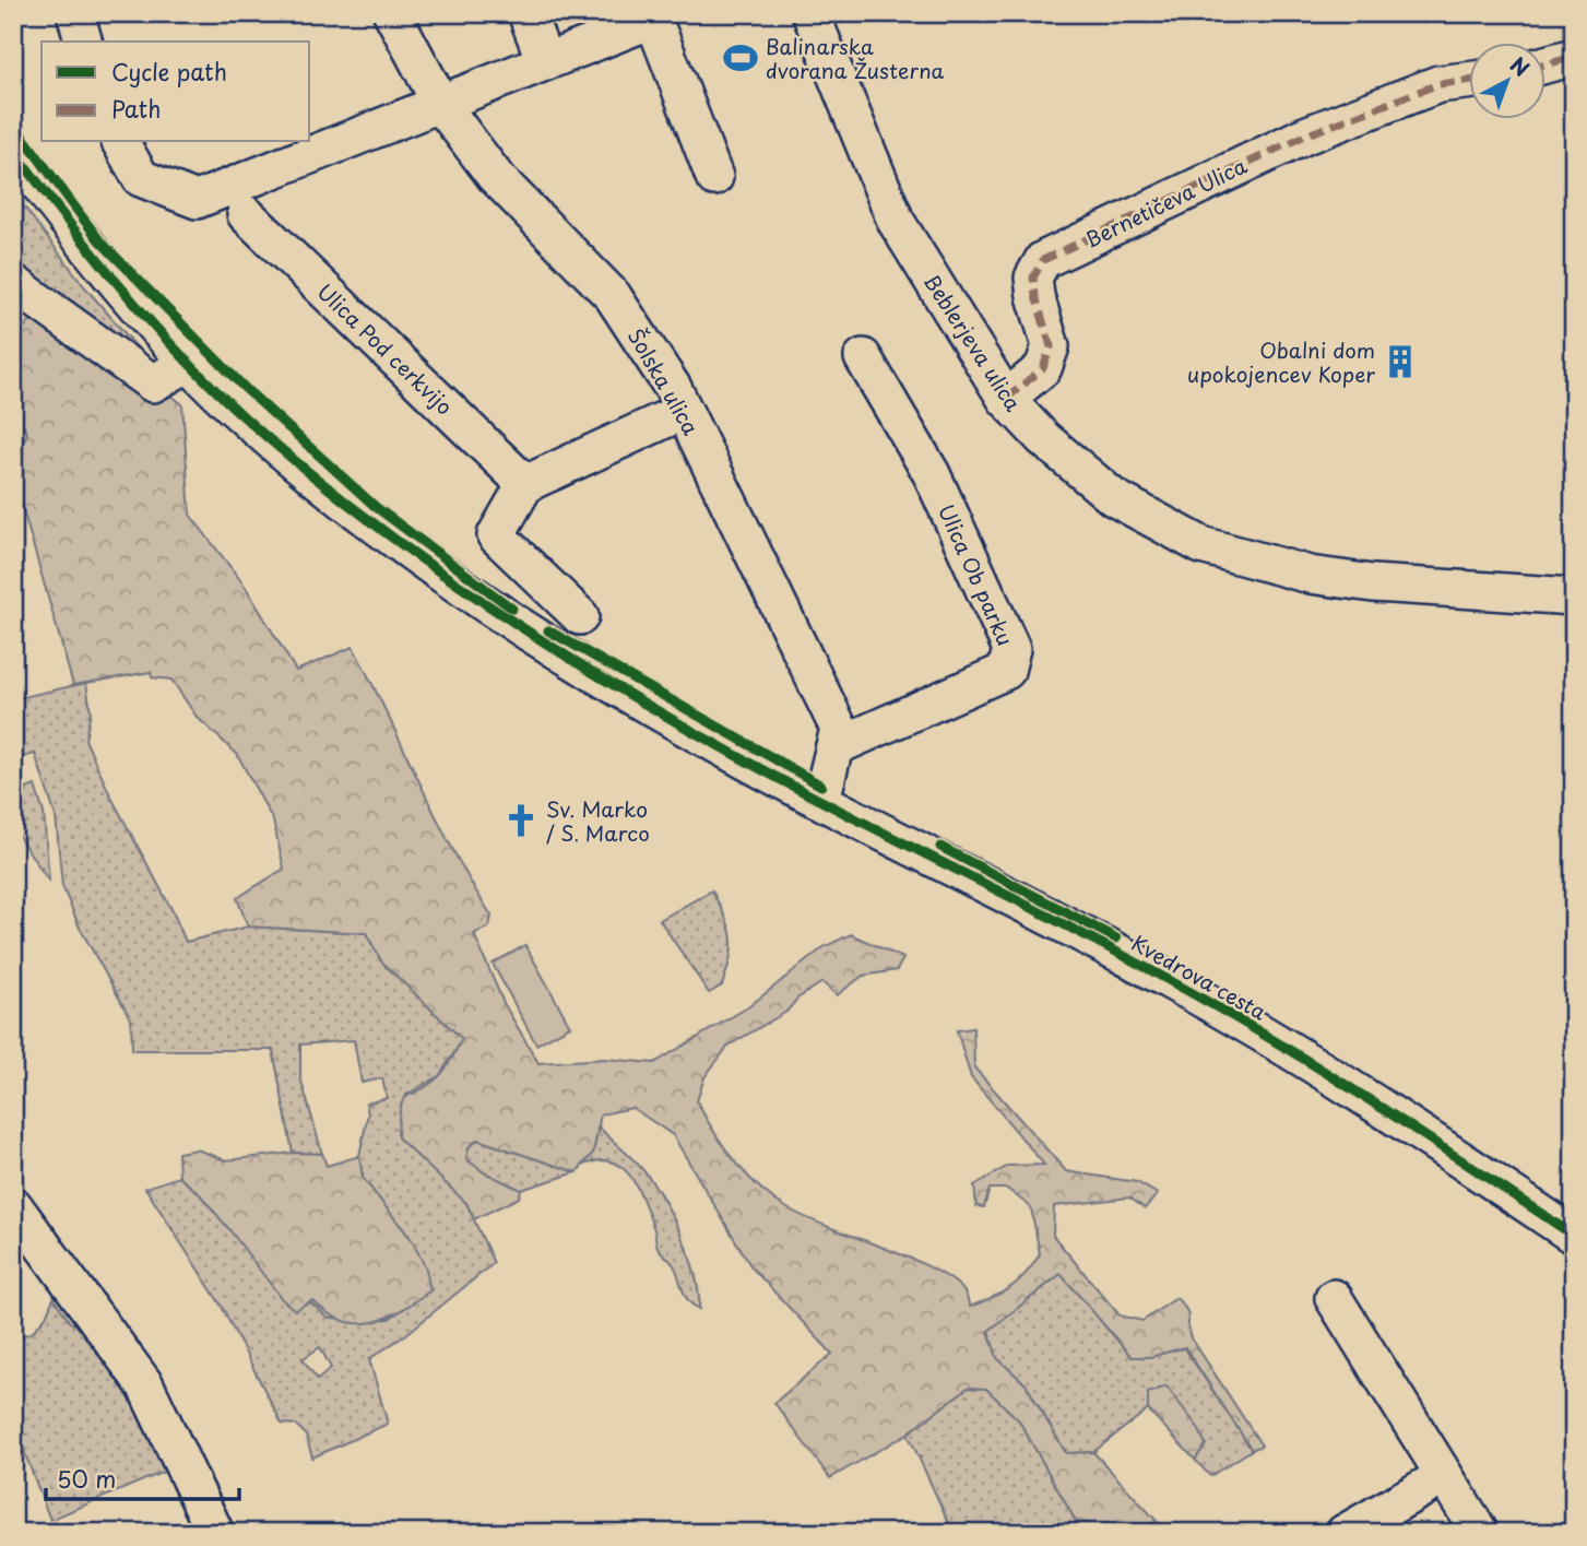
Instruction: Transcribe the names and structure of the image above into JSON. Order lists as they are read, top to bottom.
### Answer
{
  "streets": {
    "street": [
      "Bernetičeva Ulica",
      "Beblerjeva ulica",
      "Ulica Pod cerkvijo",
      "Šolska ulica",
      "Ulica Ob parku",
      "Kvedrova cesta"
    ]
  },
  "crossings": [
    ["Bernetičeva Ulica", "Beblerjeva ulica"],
    ["Šolska ulica", "Ulica Ob parku"],
    ["Šolska ulica", "Kvedrova cesta"]
  ],
  "places": {
    "sports": ["Balinarska dvorana Žusterna"],
    "building": ["Obalni dom upokojencev Koper"],
    "church": ["Sv. Marko / S. Marco"]
  },
  "legend": ["Cycle path", "Path"],
  "scale_bar": "50 m",
  "north": "top right"
}
